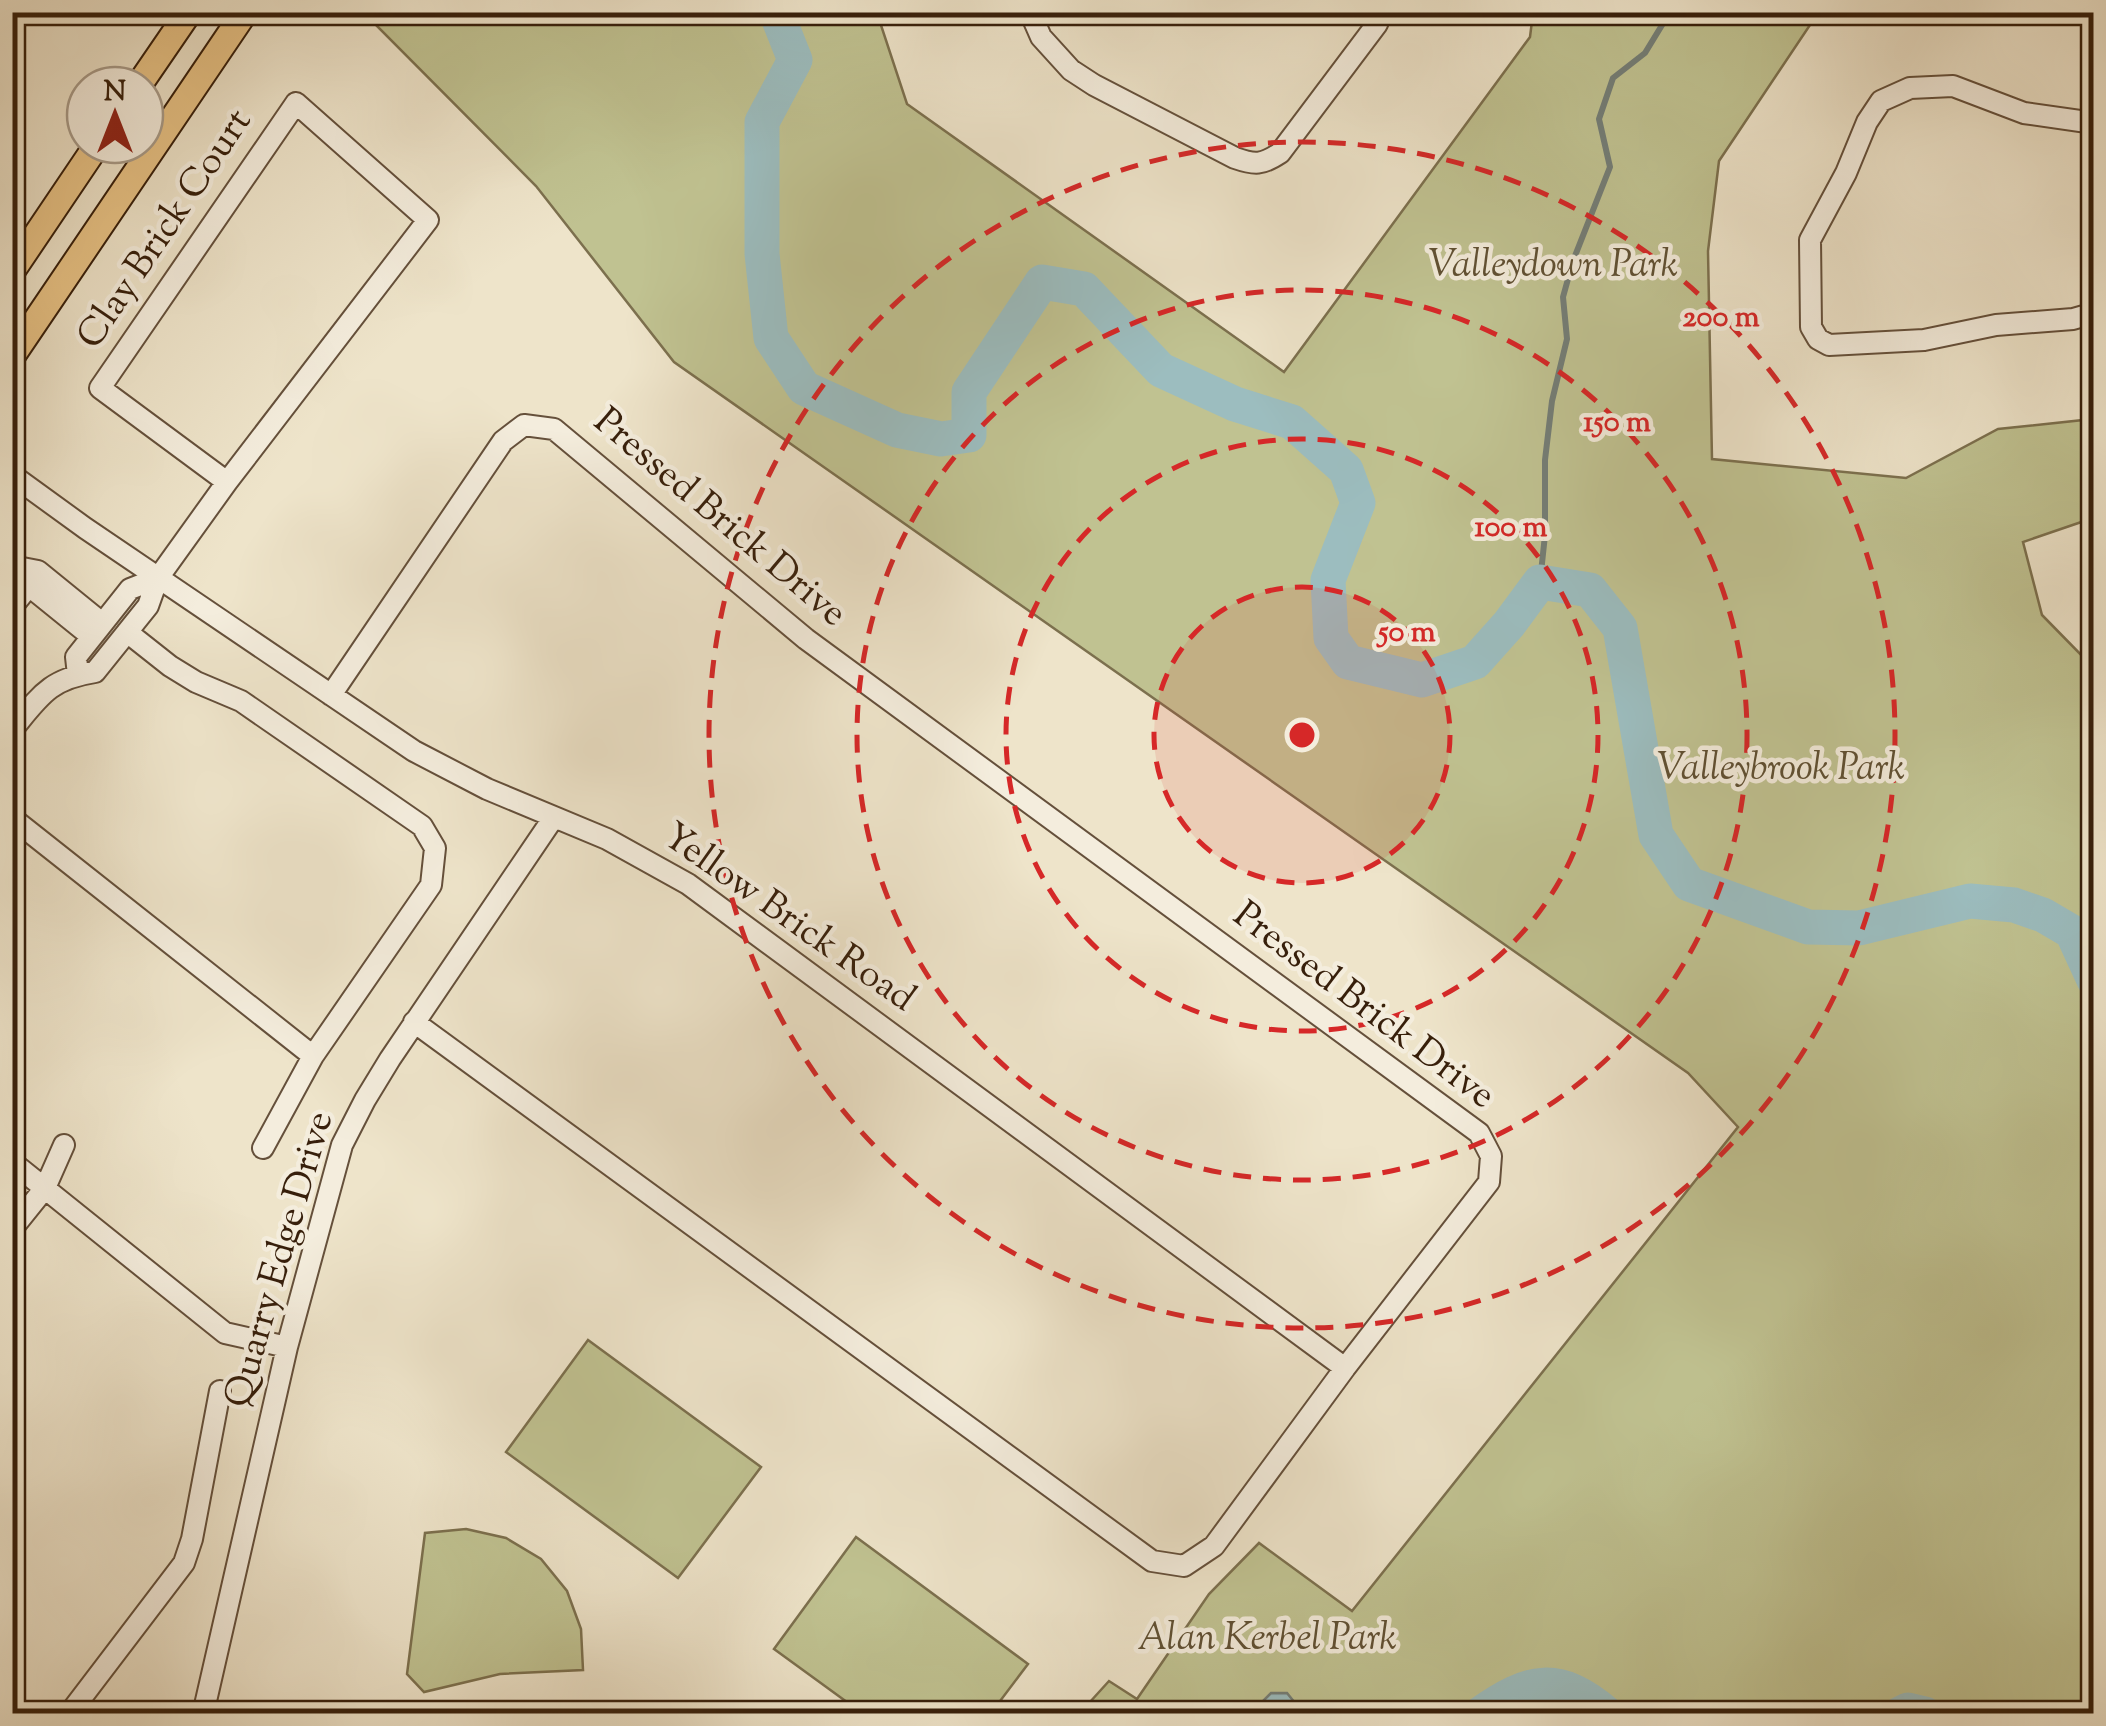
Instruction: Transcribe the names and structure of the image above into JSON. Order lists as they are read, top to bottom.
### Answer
{
  "streets": {
    "street": [
      "Clay Brick Court",
      "Pressed Brick Drive",
      "Yellow Brick Road",
      "Quarry Edge Drive"
    ]
  },
  "crossings": [
    ["Clay Brick Court", "Yellow Brick Road"],
    ["Pressed Brick Drive", "Yellow Brick Road"],
    ["Pressed Brick Drive", "Quarry Edge Drive"],
    ["Yellow Brick Road", "Quarry Edge Drive"]
  ],
  "parks": ["Valleydown Park", "Valleybrook Park", "Alan Kerbel Park"],
  "north": "top",
  "rings": [
    "200 m",
    "150 m",
    "100 m",
    "50 m"
  ]
}
